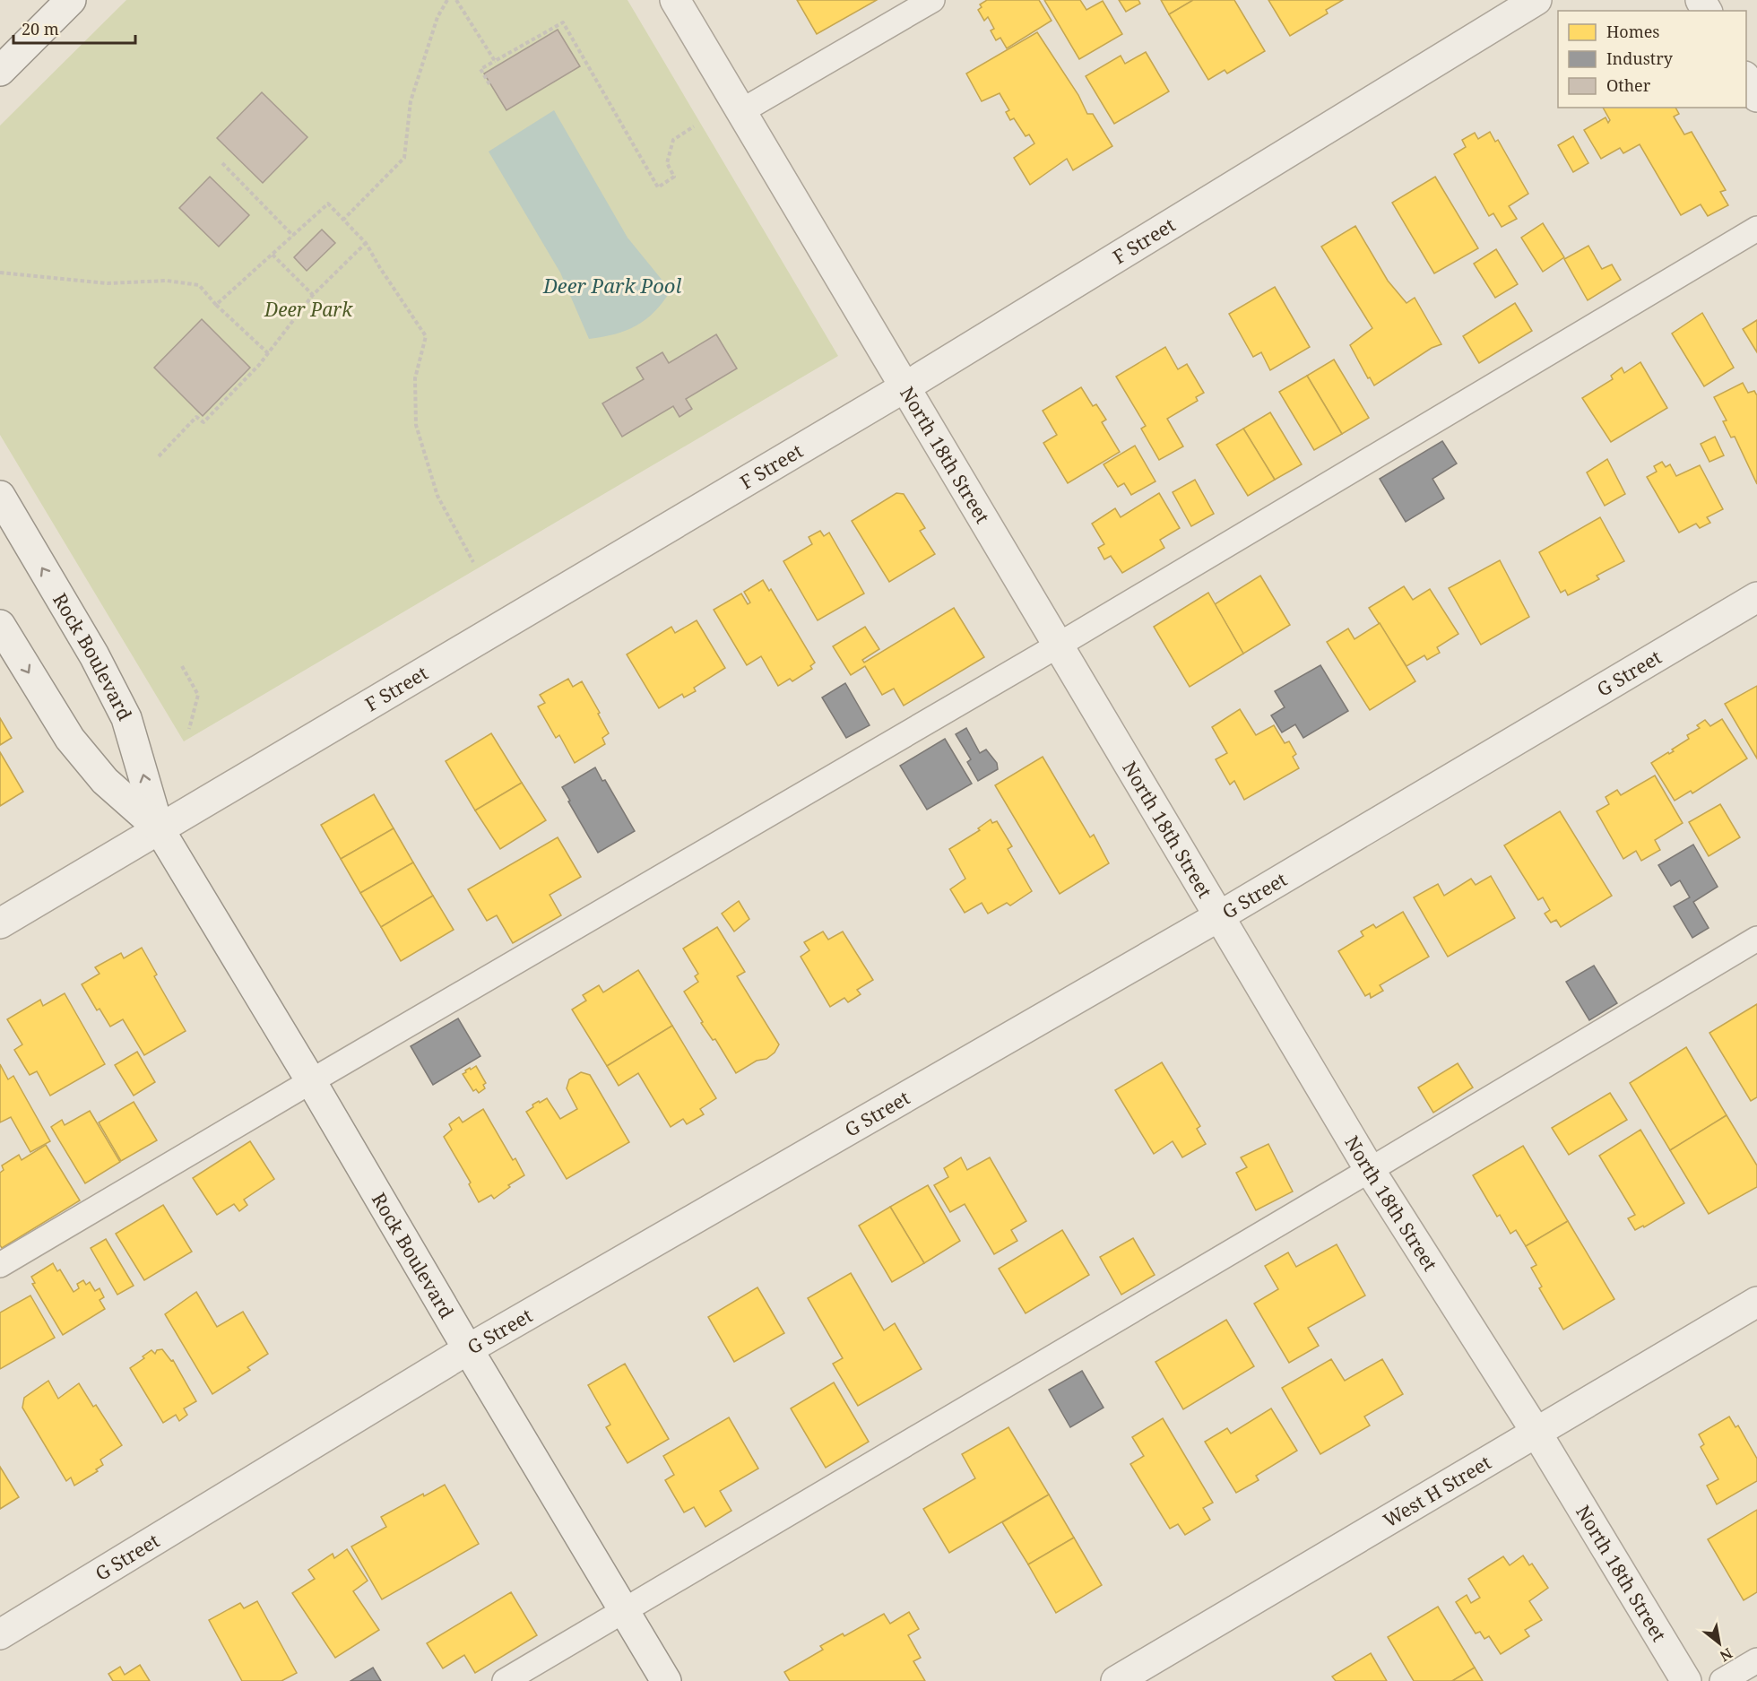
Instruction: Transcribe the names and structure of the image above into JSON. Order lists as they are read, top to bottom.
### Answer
{
  "streets": {
    "street": [
      "F Street",
      "North 18th Street",
      "Rock Boulevard",
      "G Street",
      "West H Street"
    ]
  },
  "crossings": [
    ["F Street", "North 18th Street"],
    ["F Street", "Rock Boulevard"],
    ["North 18th Street", "G Street"],
    ["North 18th Street", "West H Street"],
    ["Rock Boulevard", "G Street"]
  ],
  "water": ["Deer Park Pool"],
  "parks": ["Deer Park"],
  "legend": ["Homes", "Industry", "Other"],
  "scale_bar": "20 m",
  "north": "bottom right"
}
